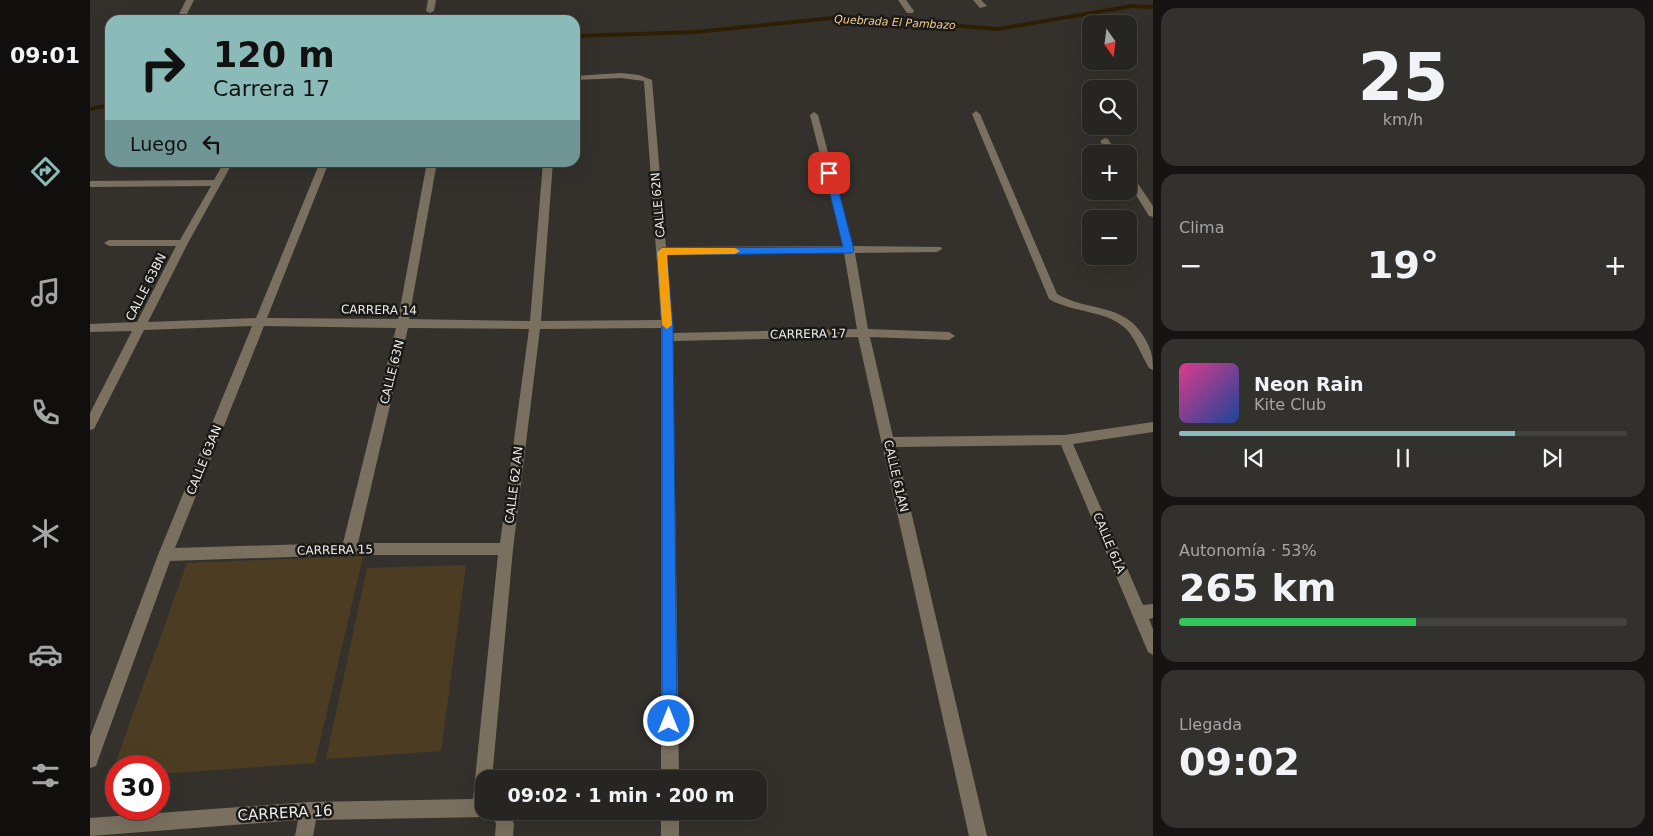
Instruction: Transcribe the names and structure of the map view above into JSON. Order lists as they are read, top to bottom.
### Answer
{
  "streets": {
    "street": [
      "CALLE 62N",
      "CALLE 63BN",
      "CARRERA 14",
      "CARRERA 17",
      "CALLE 63N",
      "CALLE 63AN",
      "CALLE 61AN",
      "CALLE 62 AN",
      "CALLE 61A",
      "CARRERA 15",
      "CARRERA 16"
    ]
  },
  "crossings": [
    ["CALLE 62N", "CARRERA 14"],
    ["CALLE 62N", "CARRERA 17"],
    ["CALLE 63BN", "CARRERA 14"],
    ["CARRERA 14", "CALLE 63N"],
    ["CARRERA 14", "CALLE 63AN"],
    ["CARRERA 14", "CALLE 62 AN"],
    ["CARRERA 17", "CALLE 61AN"],
    ["CALLE 63N", "CARRERA 15"],
    ["CALLE 63AN", "CARRERA 15"],
    ["CALLE 62 AN", "CARRERA 15"]
  ],
  "water": ["Quebrada El Pambazo"],
  "north": "bottom",
  "page": {
    "tabs": "09:01",
    "tile": [
      ["25", "km/h"],
      "Clima",
      ["Autonomía · 53%", "265 km"],
      ["Llegada", "09:02"]
    ],
    "map_buttons": ["+", "−"],
    "turn": ["120 m", "Carrera 17"],
    "then": "Luego",
    "heat": ["−", "19°", "+"],
    "song": ["Neon Rain", "Kite Club"],
    "limit": "30",
    "trip": "09:02 · 1 min · 200 m"
  }
}
